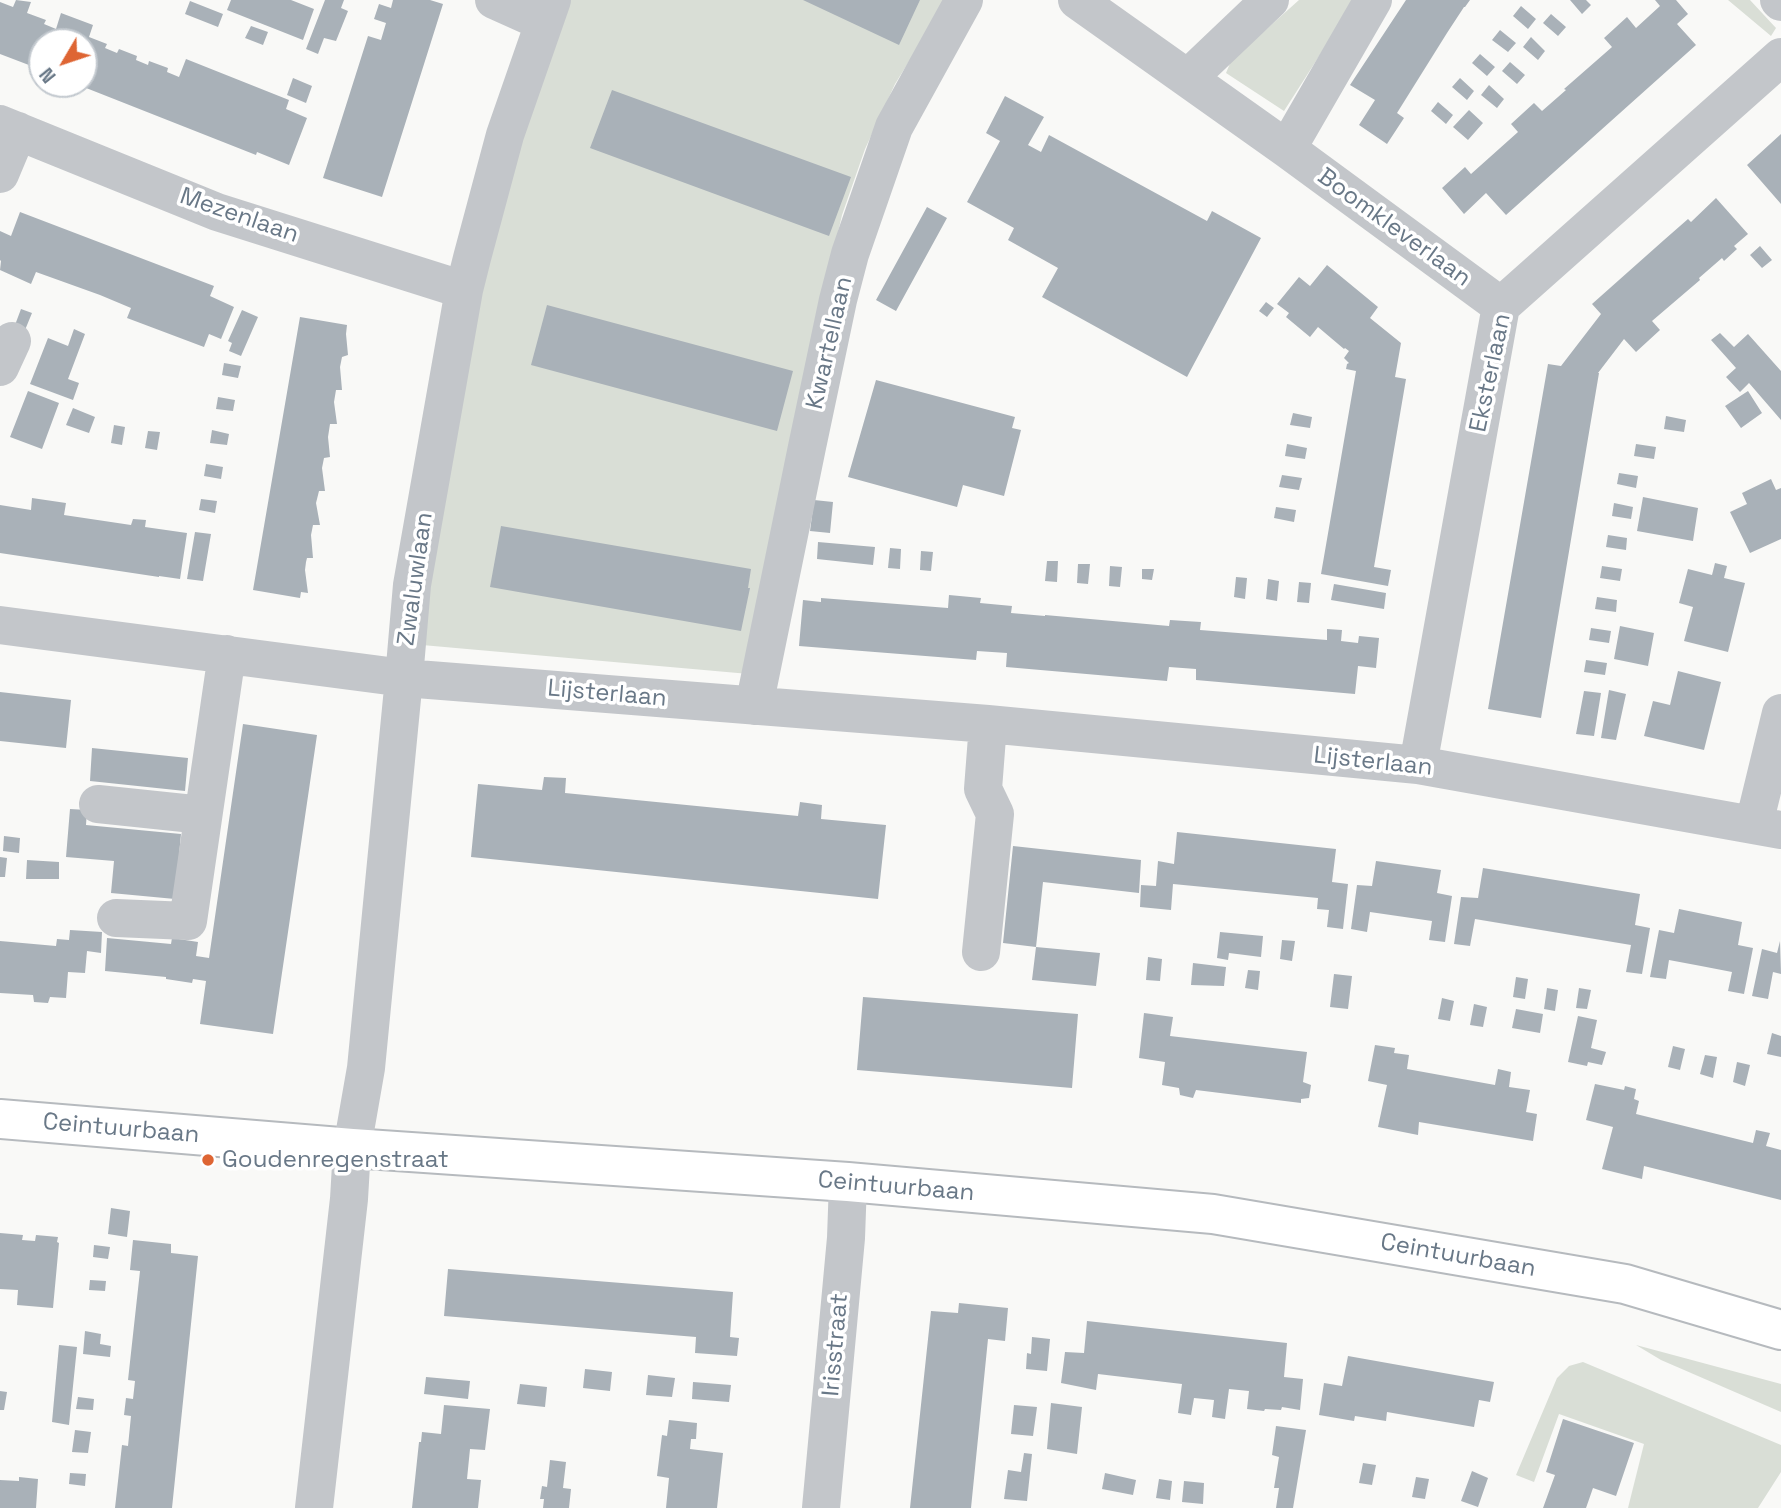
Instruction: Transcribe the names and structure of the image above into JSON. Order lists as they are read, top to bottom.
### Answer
{
  "streets": {
    "main road": ["Ceintuurbaan"],
    "street": [
      "Mezenlaan",
      "Boomkleverlaan",
      "Kwartellaan",
      "Eksterlaan",
      "Zwaluwlaan",
      "Lijsterlaan",
      "Irisstraat"
    ]
  },
  "crossings": [
    ["Mezenlaan", "Zwaluwlaan"],
    ["Boomkleverlaan", "Eksterlaan"],
    ["Kwartellaan", "Lijsterlaan"],
    ["Eksterlaan", "Lijsterlaan"],
    ["Zwaluwlaan", "Lijsterlaan"],
    ["Zwaluwlaan", "Ceintuurbaan"],
    ["Ceintuurbaan", "Irisstraat"]
  ],
  "places": ["Goudenregenstraat"],
  "north": "bottom left"
}
